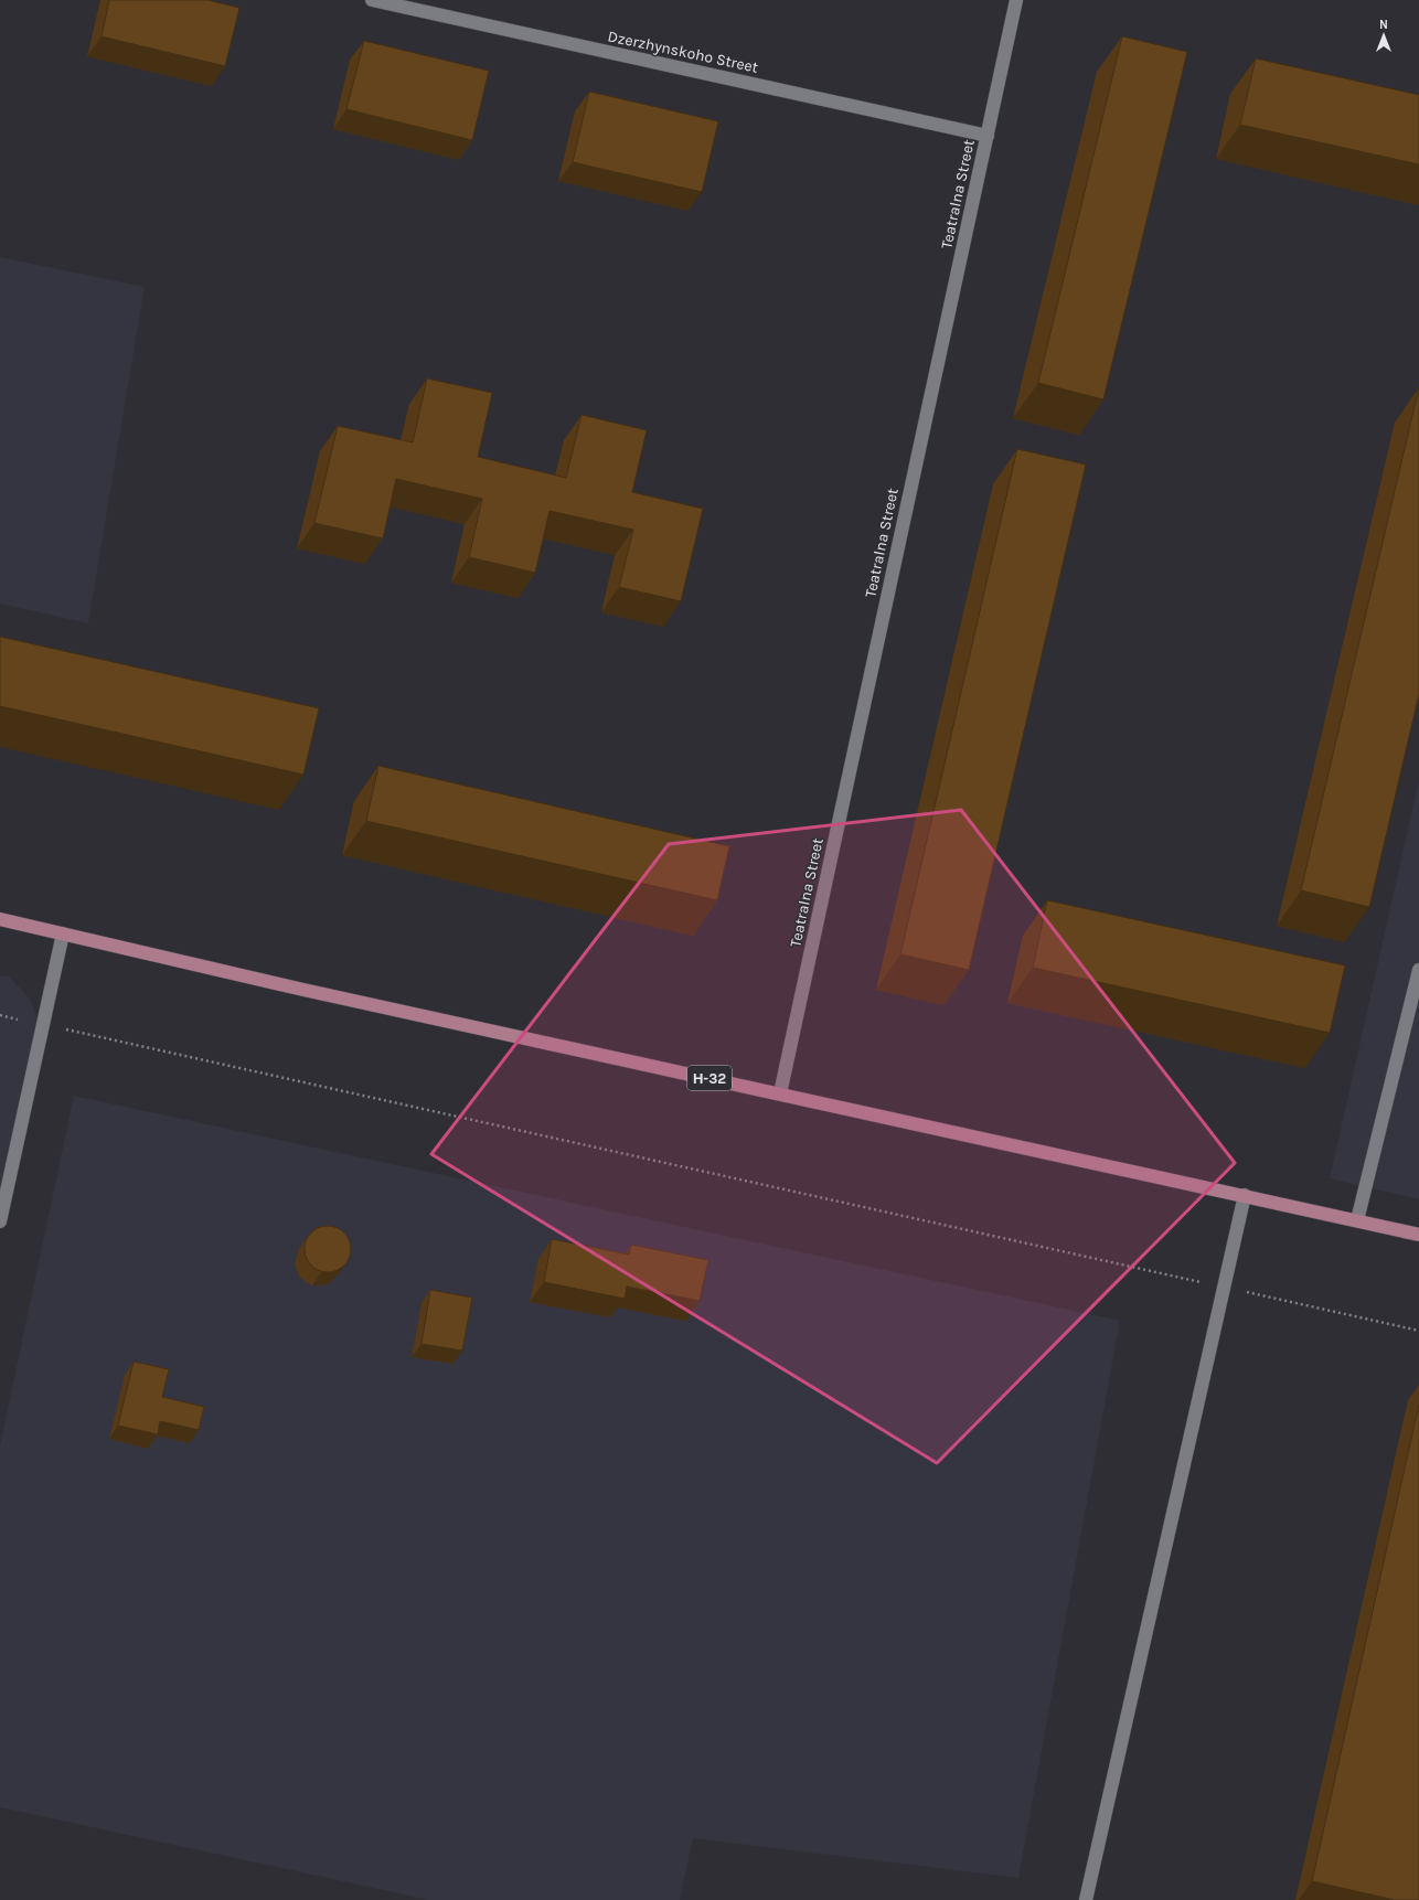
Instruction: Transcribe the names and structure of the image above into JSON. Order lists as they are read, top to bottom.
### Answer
{
  "streets": {
    "main road": ["Н-32"],
    "street": ["Dzerzhynskoho Street", "Teatralna Street"]
  },
  "crossings": [
    ["Dzerzhynskoho Street", "Teatralna Street"],
    ["Teatralna Street", "Н-32"]
  ],
  "north": "top"
}
